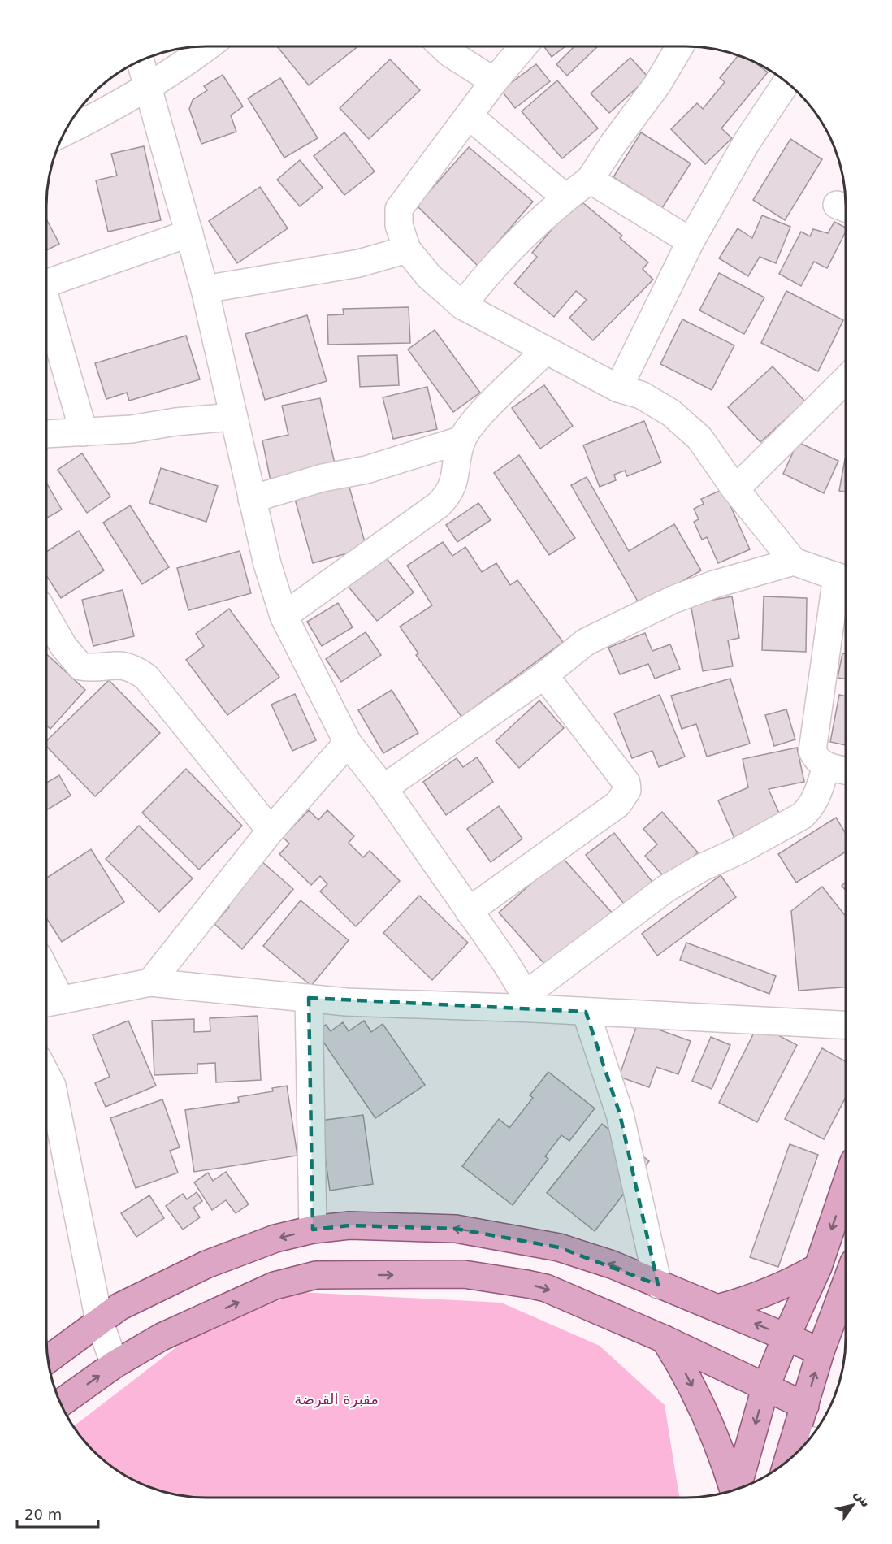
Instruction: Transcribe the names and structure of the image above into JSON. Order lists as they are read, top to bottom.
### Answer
{
  "parks": ["مقبرة القرضة"],
  "scale_bar": "20 m",
  "north": "top right"
}
